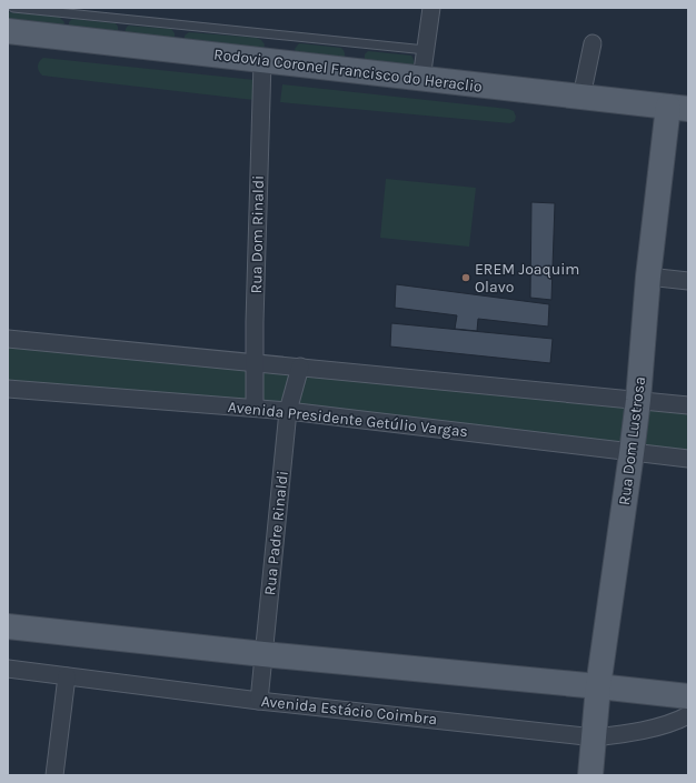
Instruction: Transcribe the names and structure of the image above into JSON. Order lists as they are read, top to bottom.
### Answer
{
  "streets": {
    "main road": ["Rodovia Coronel Francisco do Heraclio", "Rua Dom Lustrosa"],
    "street": [
      "Rua Dom Rinaldi",
      "Avenida Presidente Getúlio Vargas",
      "Rua Padre Rinaldi",
      "Avenida Estácio Coimbra"
    ]
  },
  "crossings": [
    ["Rodovia Coronel Francisco do Heraclio", "Rua Dom Rinaldi"],
    ["Rodovia Coronel Francisco do Heraclio", "Rua Dom Lustrosa"],
    ["Rua Dom Rinaldi", "Avenida Presidente Getúlio Vargas"],
    ["Avenida Presidente Getúlio Vargas", "Rua Dom Lustrosa"],
    ["Avenida Presidente Getúlio Vargas", "Rua Padre Rinaldi"],
    ["Rua Dom Lustrosa", "Avenida Estácio Coimbra"],
    ["Rua Padre Rinaldi", "Avenida Estácio Coimbra"]
  ],
  "places": ["EREM Joaquim Olavo"]
}
